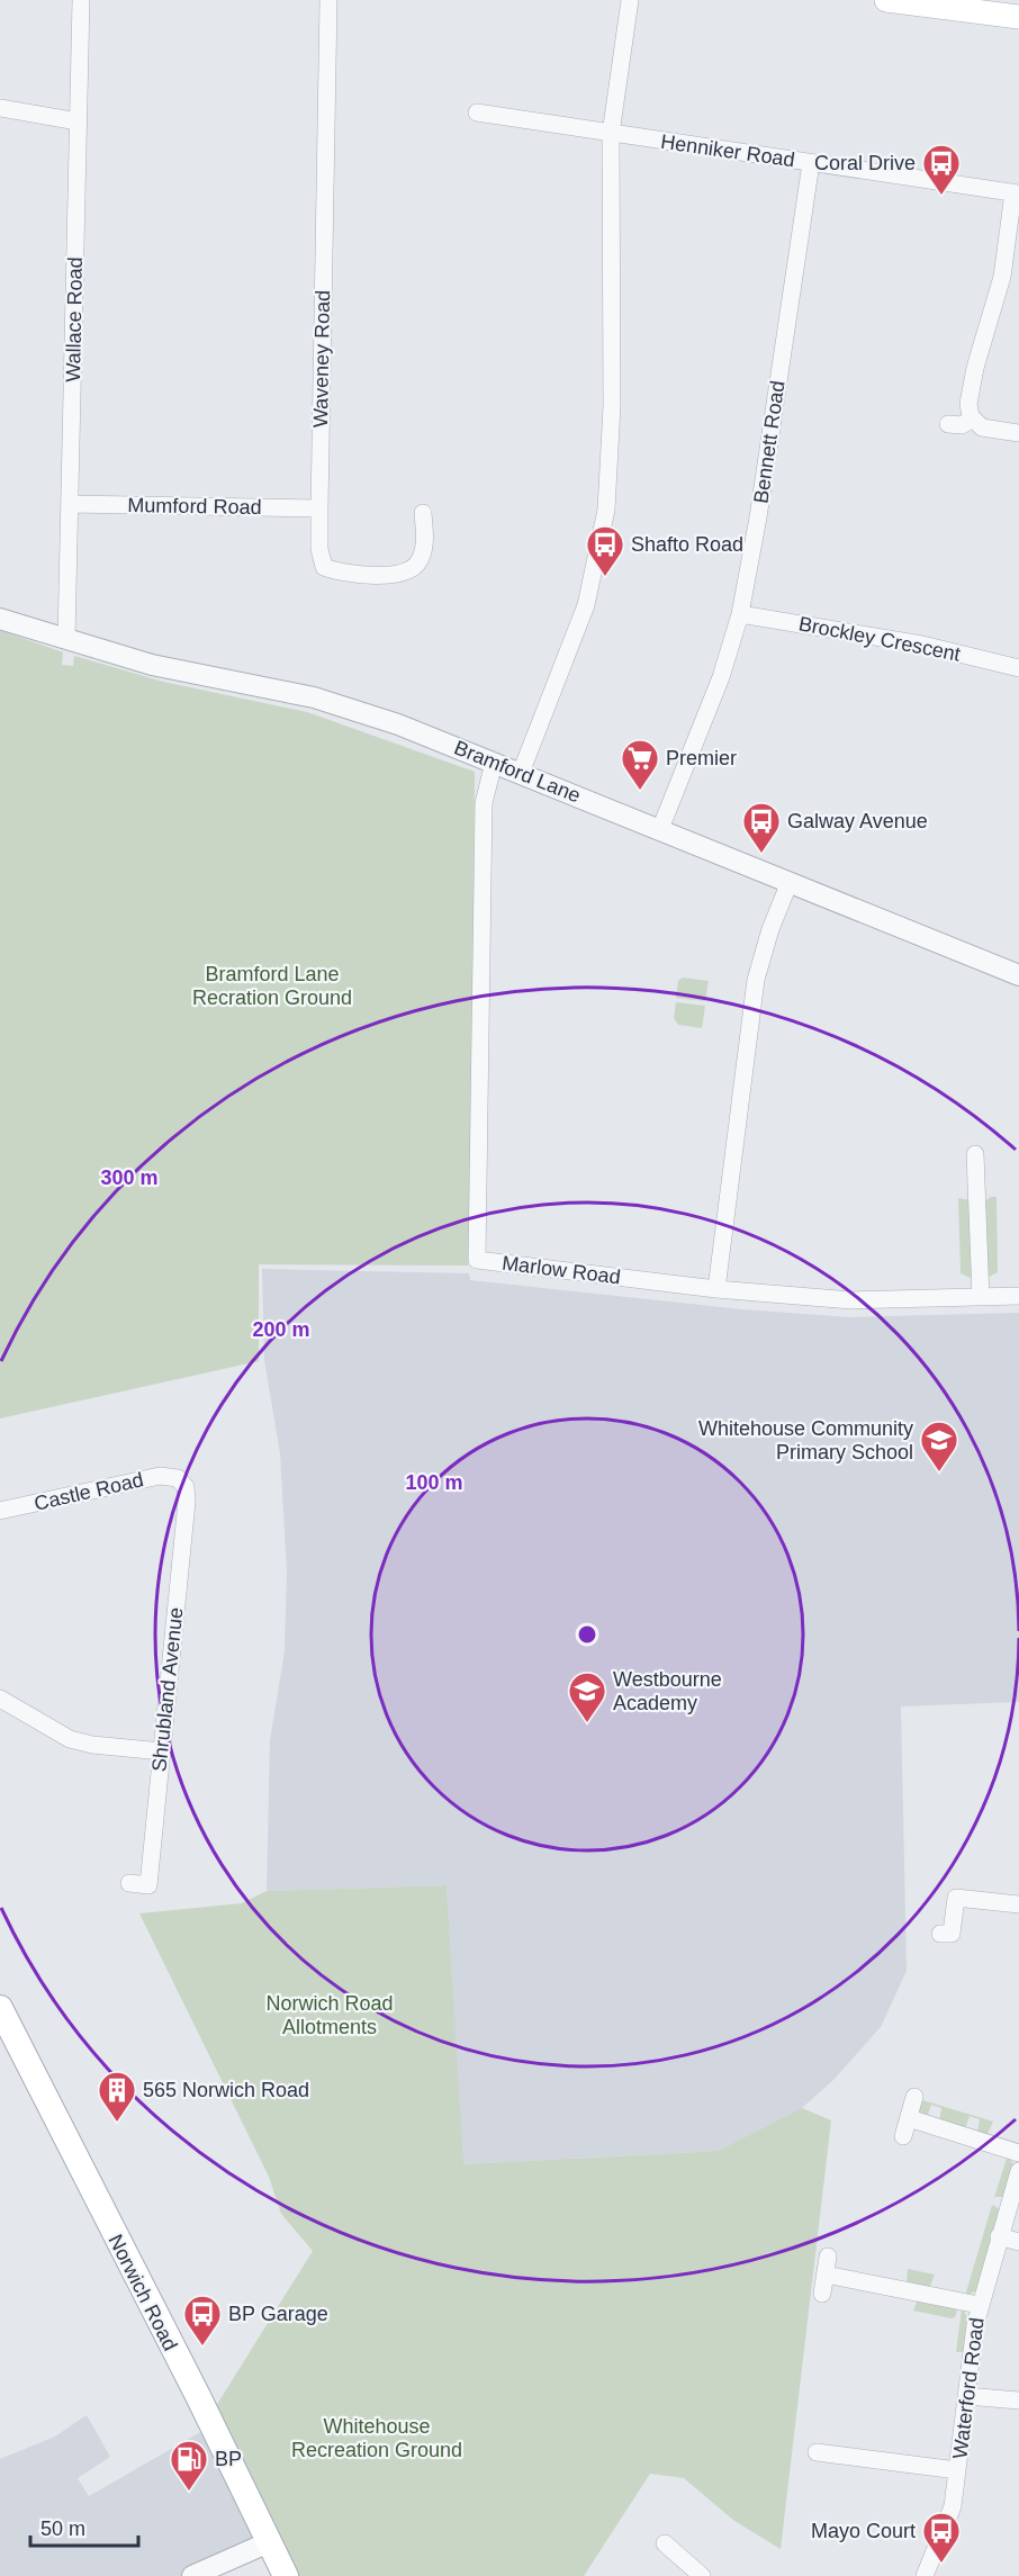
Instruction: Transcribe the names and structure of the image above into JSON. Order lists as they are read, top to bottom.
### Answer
{
  "streets": {
    "main road": ["Norwich Road"],
    "street": [
      "Henniker Road",
      "Wallace Road",
      "Waveney Road",
      "Bennett Road",
      "Mumford Road",
      "Brockley Crescent",
      "Bramford Lane",
      "Marlow Road",
      "Castle Road",
      "Shrubland Avenue",
      "Waterford Road"
    ]
  },
  "crossings": [
    ["Henniker Road", "Bennett Road"],
    ["Wallace Road", "Mumford Road"],
    ["Wallace Road", "Bramford Lane"],
    ["Waveney Road", "Mumford Road"],
    ["Bennett Road", "Brockley Crescent"],
    ["Bennett Road", "Bramford Lane"],
    ["Bramford Lane", "Marlow Road"],
    ["Castle Road", "Shrubland Avenue"]
  ],
  "parks": ["Bramford Lane Recration Ground", "Norwich Road Allotments", "Whitehouse Recreation Ground"],
  "places": {
    "bus stop": [
      "Coral Drive",
      "Shafto Road",
      "Galway Avenue",
      "BP Garage",
      "Mayo Court"
    ],
    "supermarket": ["Premier"],
    "school or university": ["Whitehouse Community Primary School", "Westbourne Academy"],
    "building": ["565 Norwich Road"],
    "fuel station": ["BP"]
  },
  "scale_bar": "50 m",
  "rings": ["300 m", "200 m", "100 m"]
}
